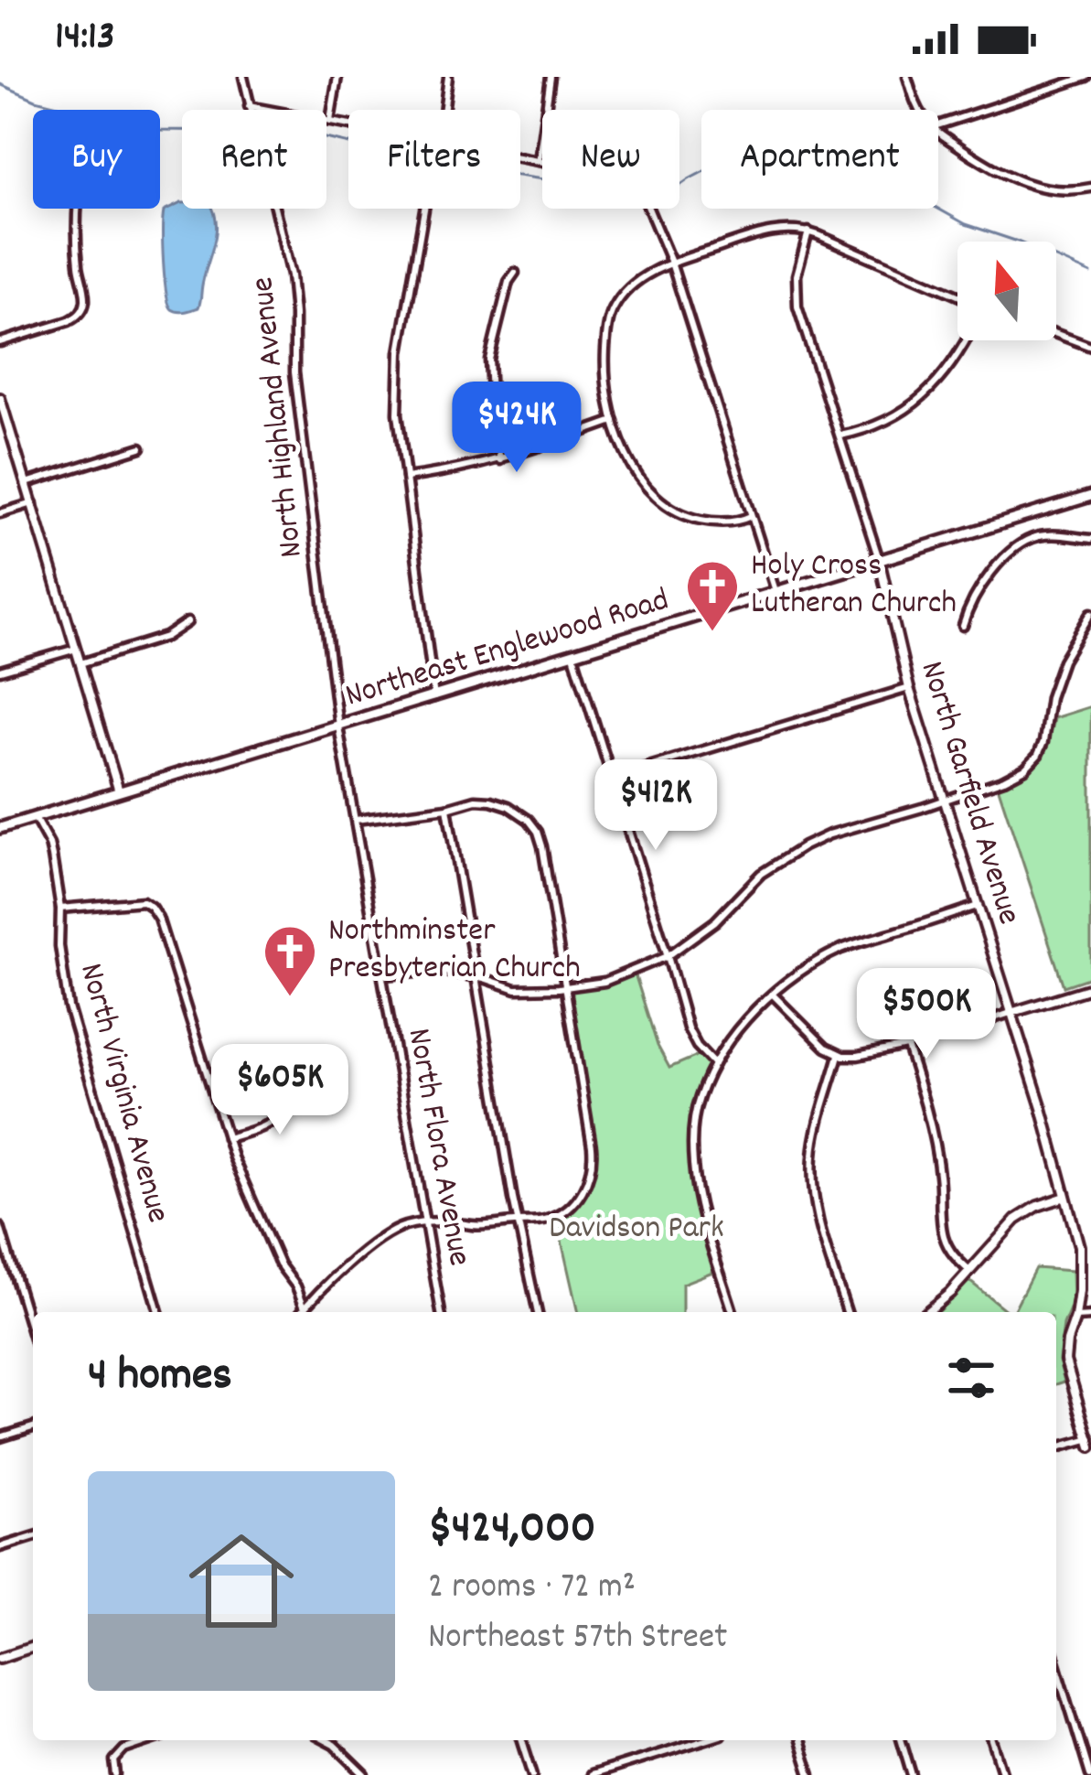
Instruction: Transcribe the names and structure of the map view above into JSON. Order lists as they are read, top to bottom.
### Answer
{
  "streets": {
    "main road": ["Northeast Englewood Road"],
    "street": [
      "North Highland Avenue",
      "North Garfield Avenue",
      "North Virginia Avenue",
      "North Flora Avenue"
    ]
  },
  "crossings": [
    ["North Highland Avenue", "Northeast Englewood Road"],
    ["North Highland Avenue", "North Flora Avenue"],
    ["Northeast Englewood Road", "North Garfield Avenue"],
    ["Northeast Englewood Road", "North Virginia Avenue"],
    ["Northeast Englewood Road", "North Flora Avenue"]
  ],
  "parks": ["Davidson Park"],
  "places": {
    "church": ["Holy Cross Lutheran Church", "Northminster Presbyterian Church"]
  },
  "north": "top",
  "page": {
    "status": "14:13",
    "chip": [
      "Buy",
      "Rent",
      "Filters",
      "New",
      "Apartment"
    ],
    "price": [
      "$424K",
      "$412K",
      "$500K",
      "$605K"
    ],
    "heading": "4 homes",
    "list": [
      {
        "name": "$424,000",
        "note": "2 rooms · 72 m² · Northeast 57th Street"
      }
    ]
  }
}
